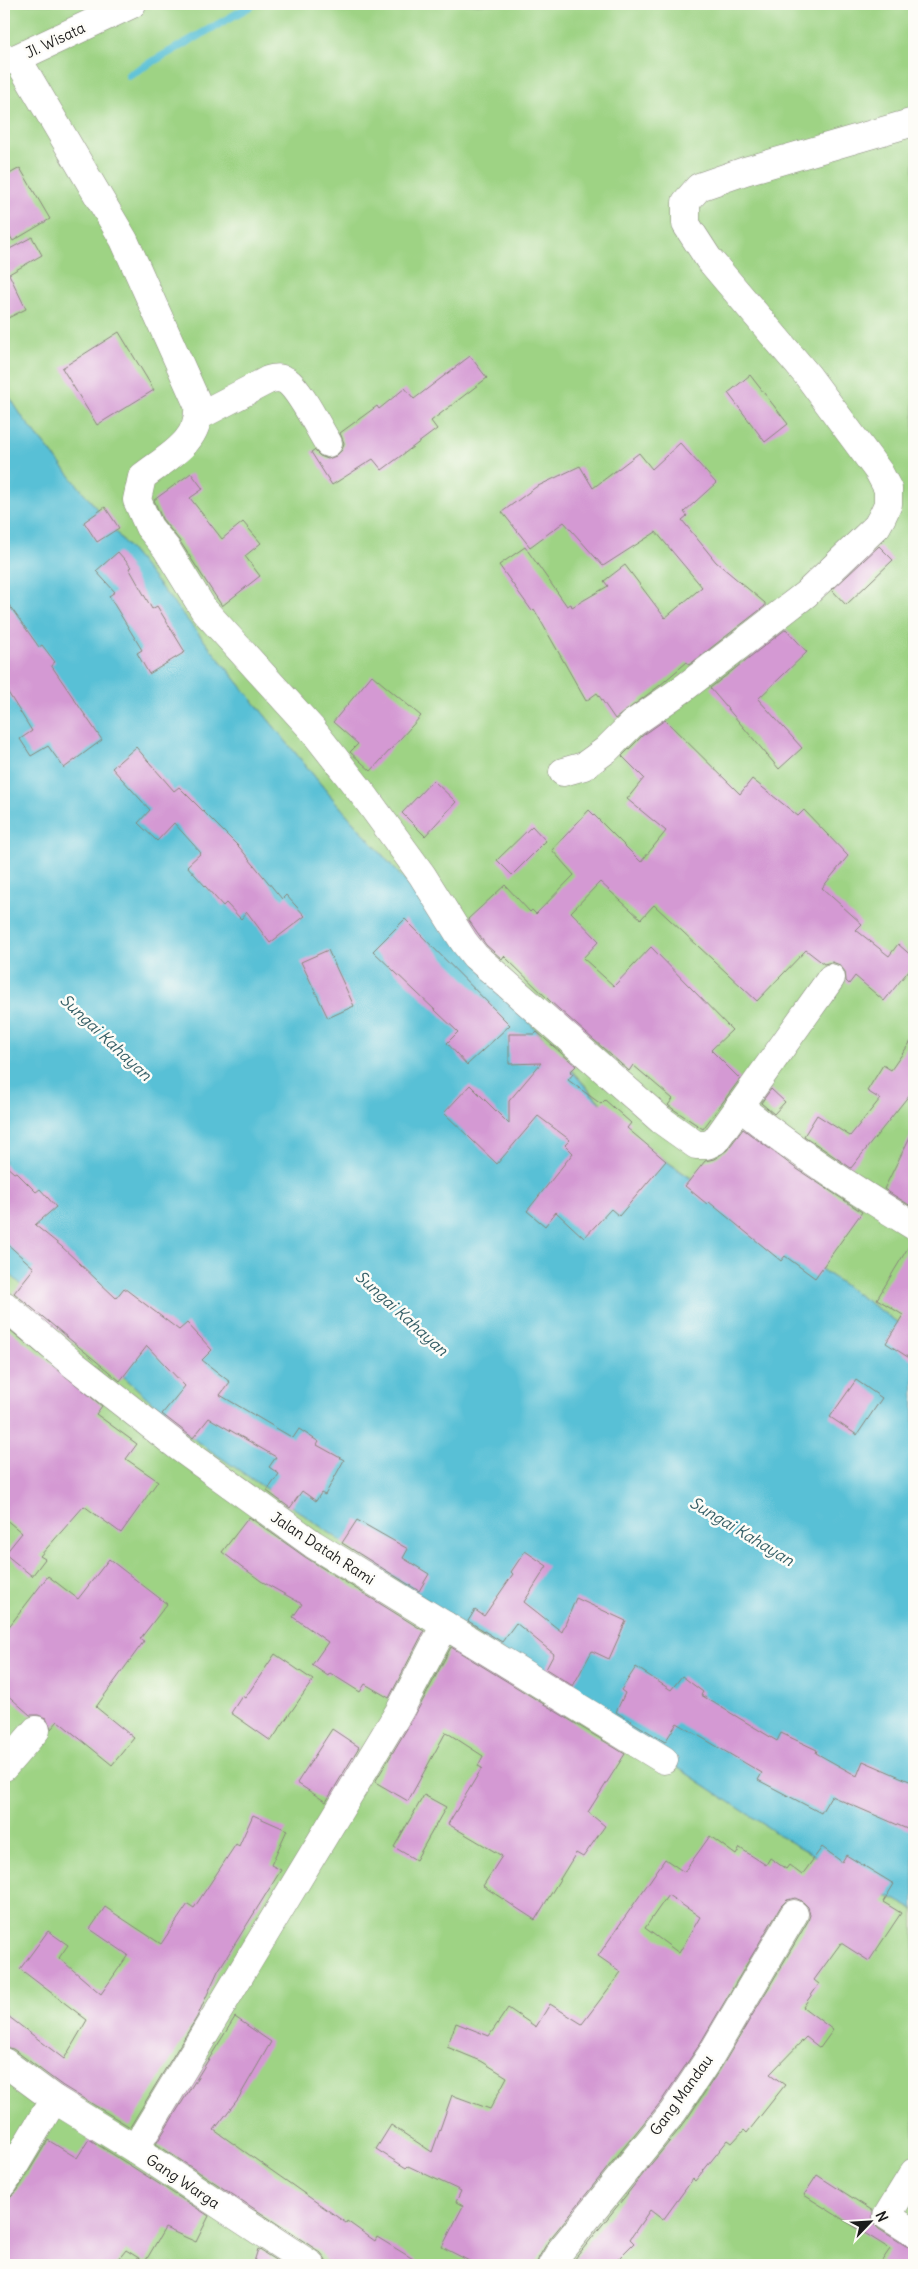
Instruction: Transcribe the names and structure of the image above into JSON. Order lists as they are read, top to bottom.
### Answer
{
  "streets": {
    "street": [
      "Jl. Wisata",
      "Jalan Datah Rami",
      "Gang Mandau",
      "Gang Warga"
    ]
  },
  "water": ["Sungai Kahayan"],
  "north": "top right"
}
